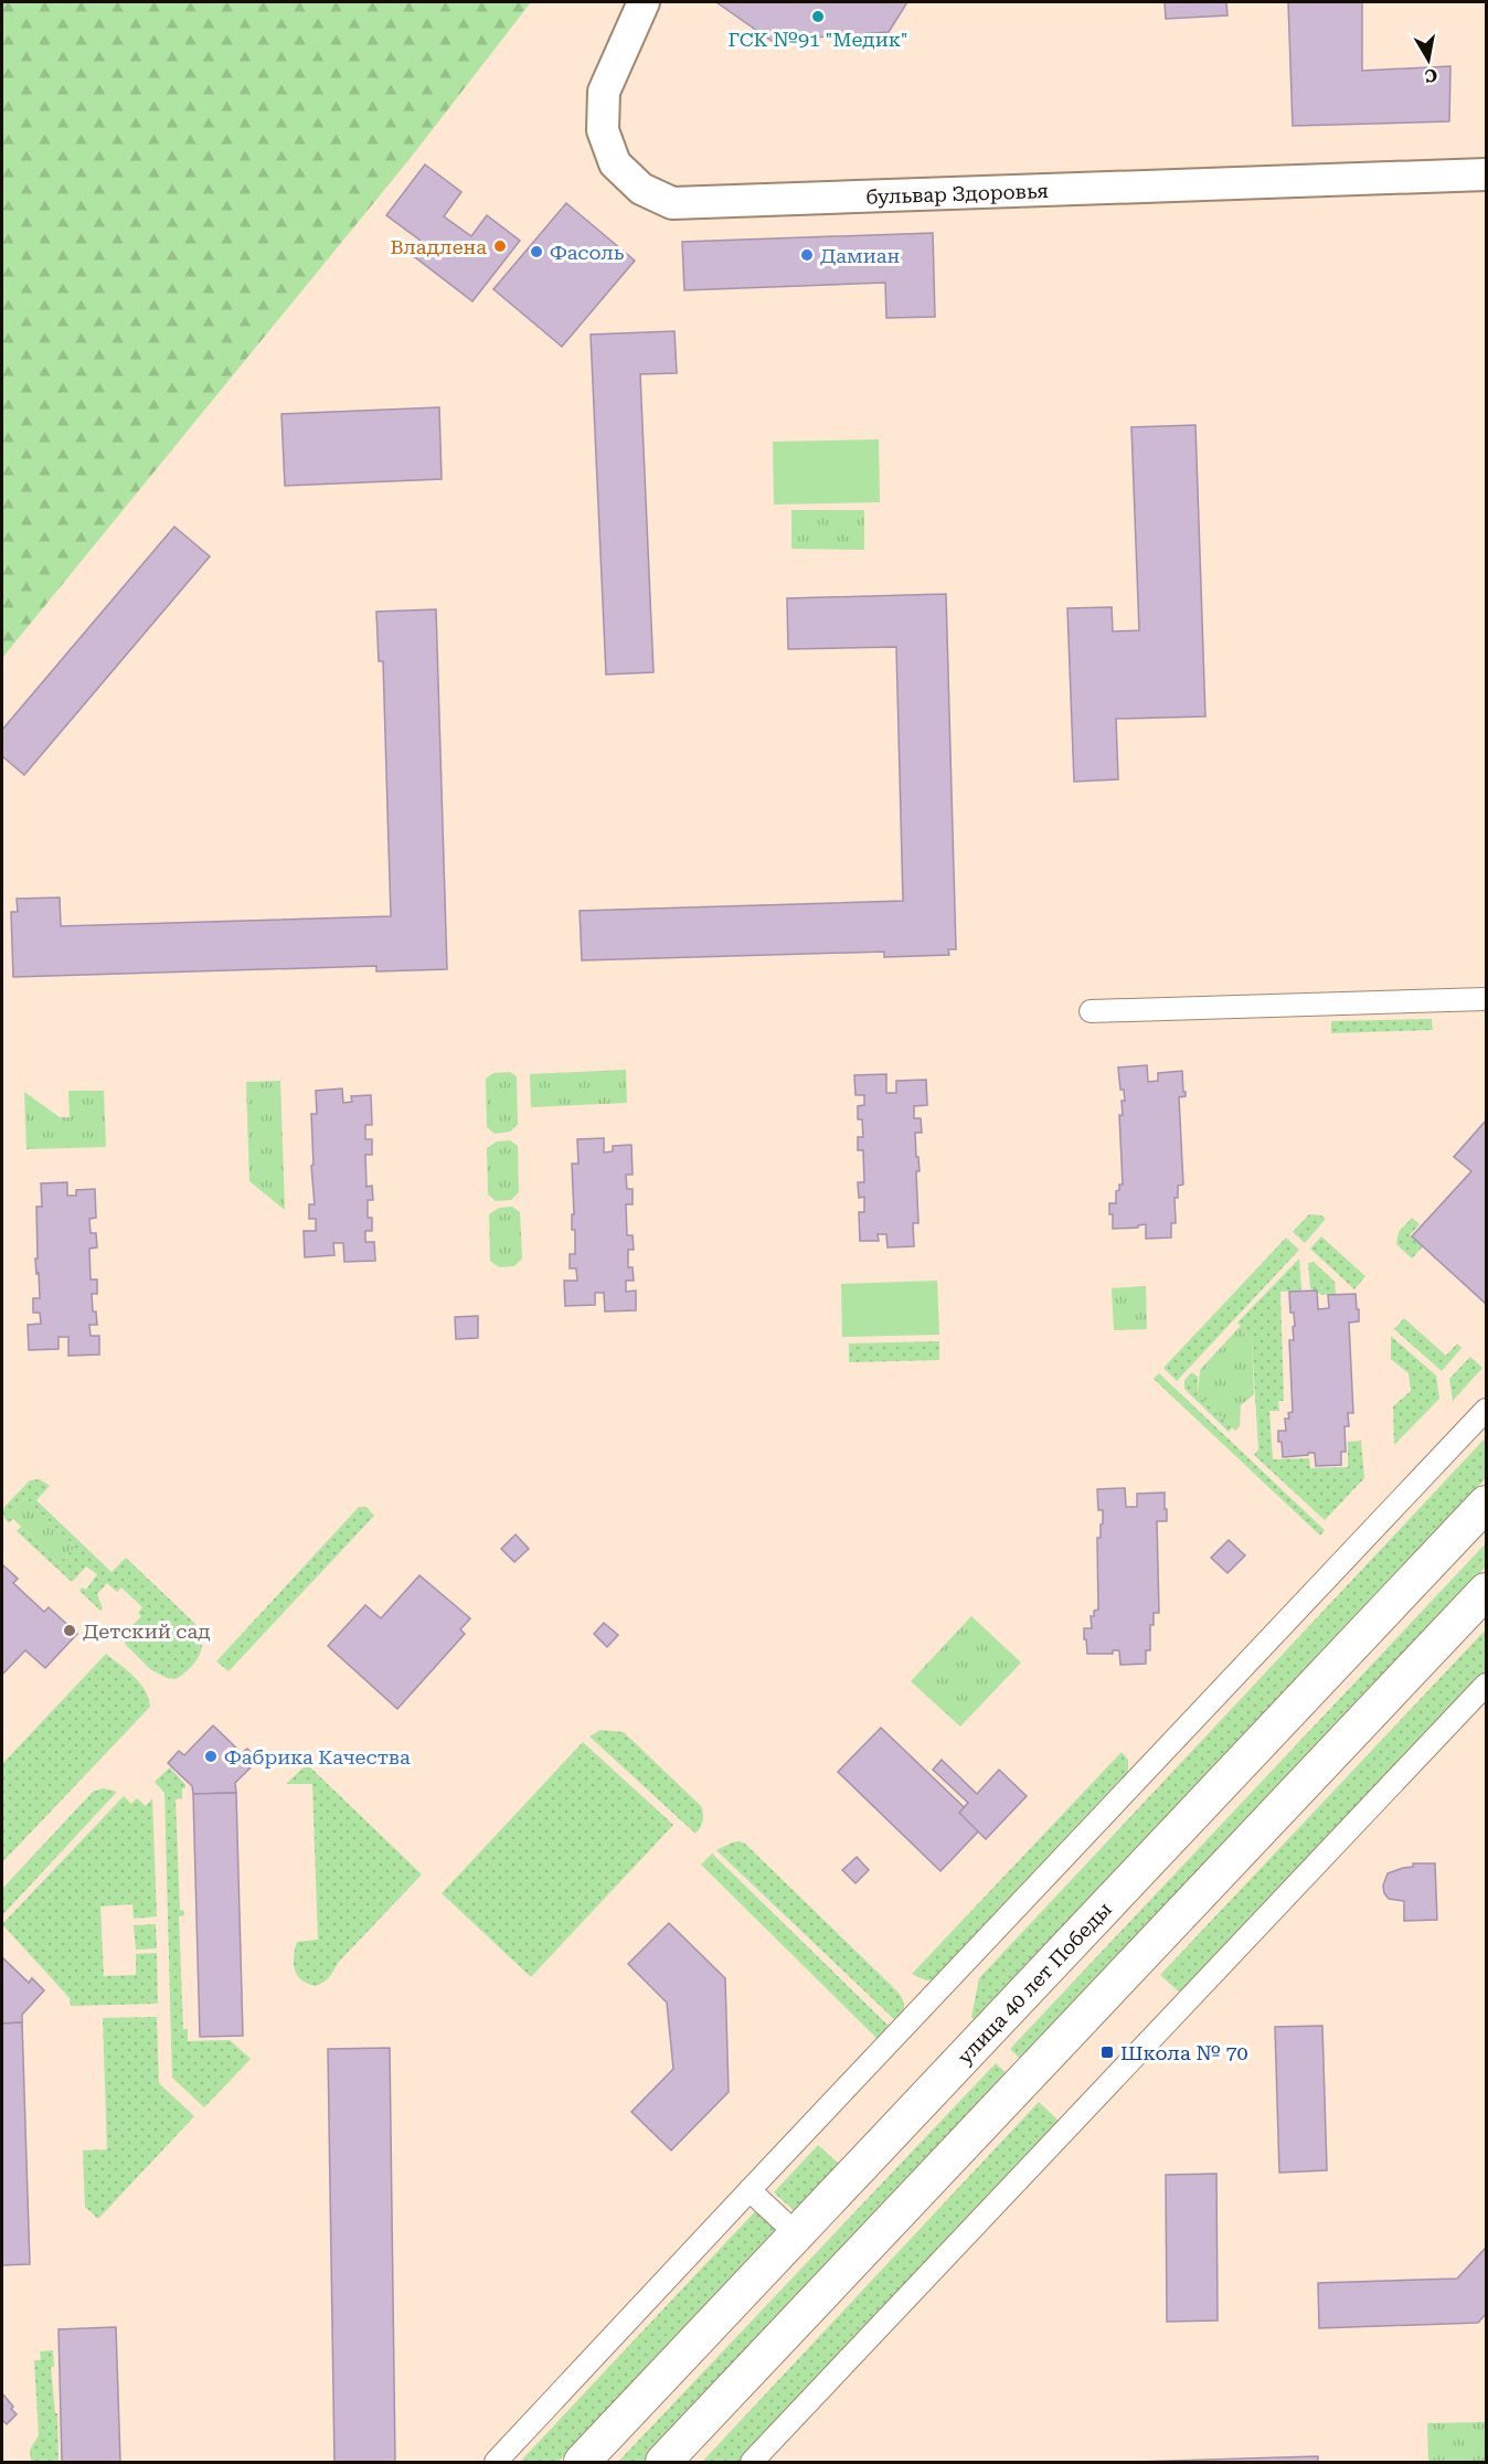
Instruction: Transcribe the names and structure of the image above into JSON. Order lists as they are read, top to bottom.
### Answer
{
  "streets": {
    "main road": ["улица 40 лет Победы"],
    "street": ["бульвар Здоровья"]
  },
  "places": {
    "other": [
      "ГСК №91 \"Медик\"",
      "Владлена",
      "Фасоль",
      "Дамиан",
      "Детский сад",
      "Фабрика Качества"
    ],
    "transit": ["Школа № 70"]
  },
  "north": "bottom"
}
